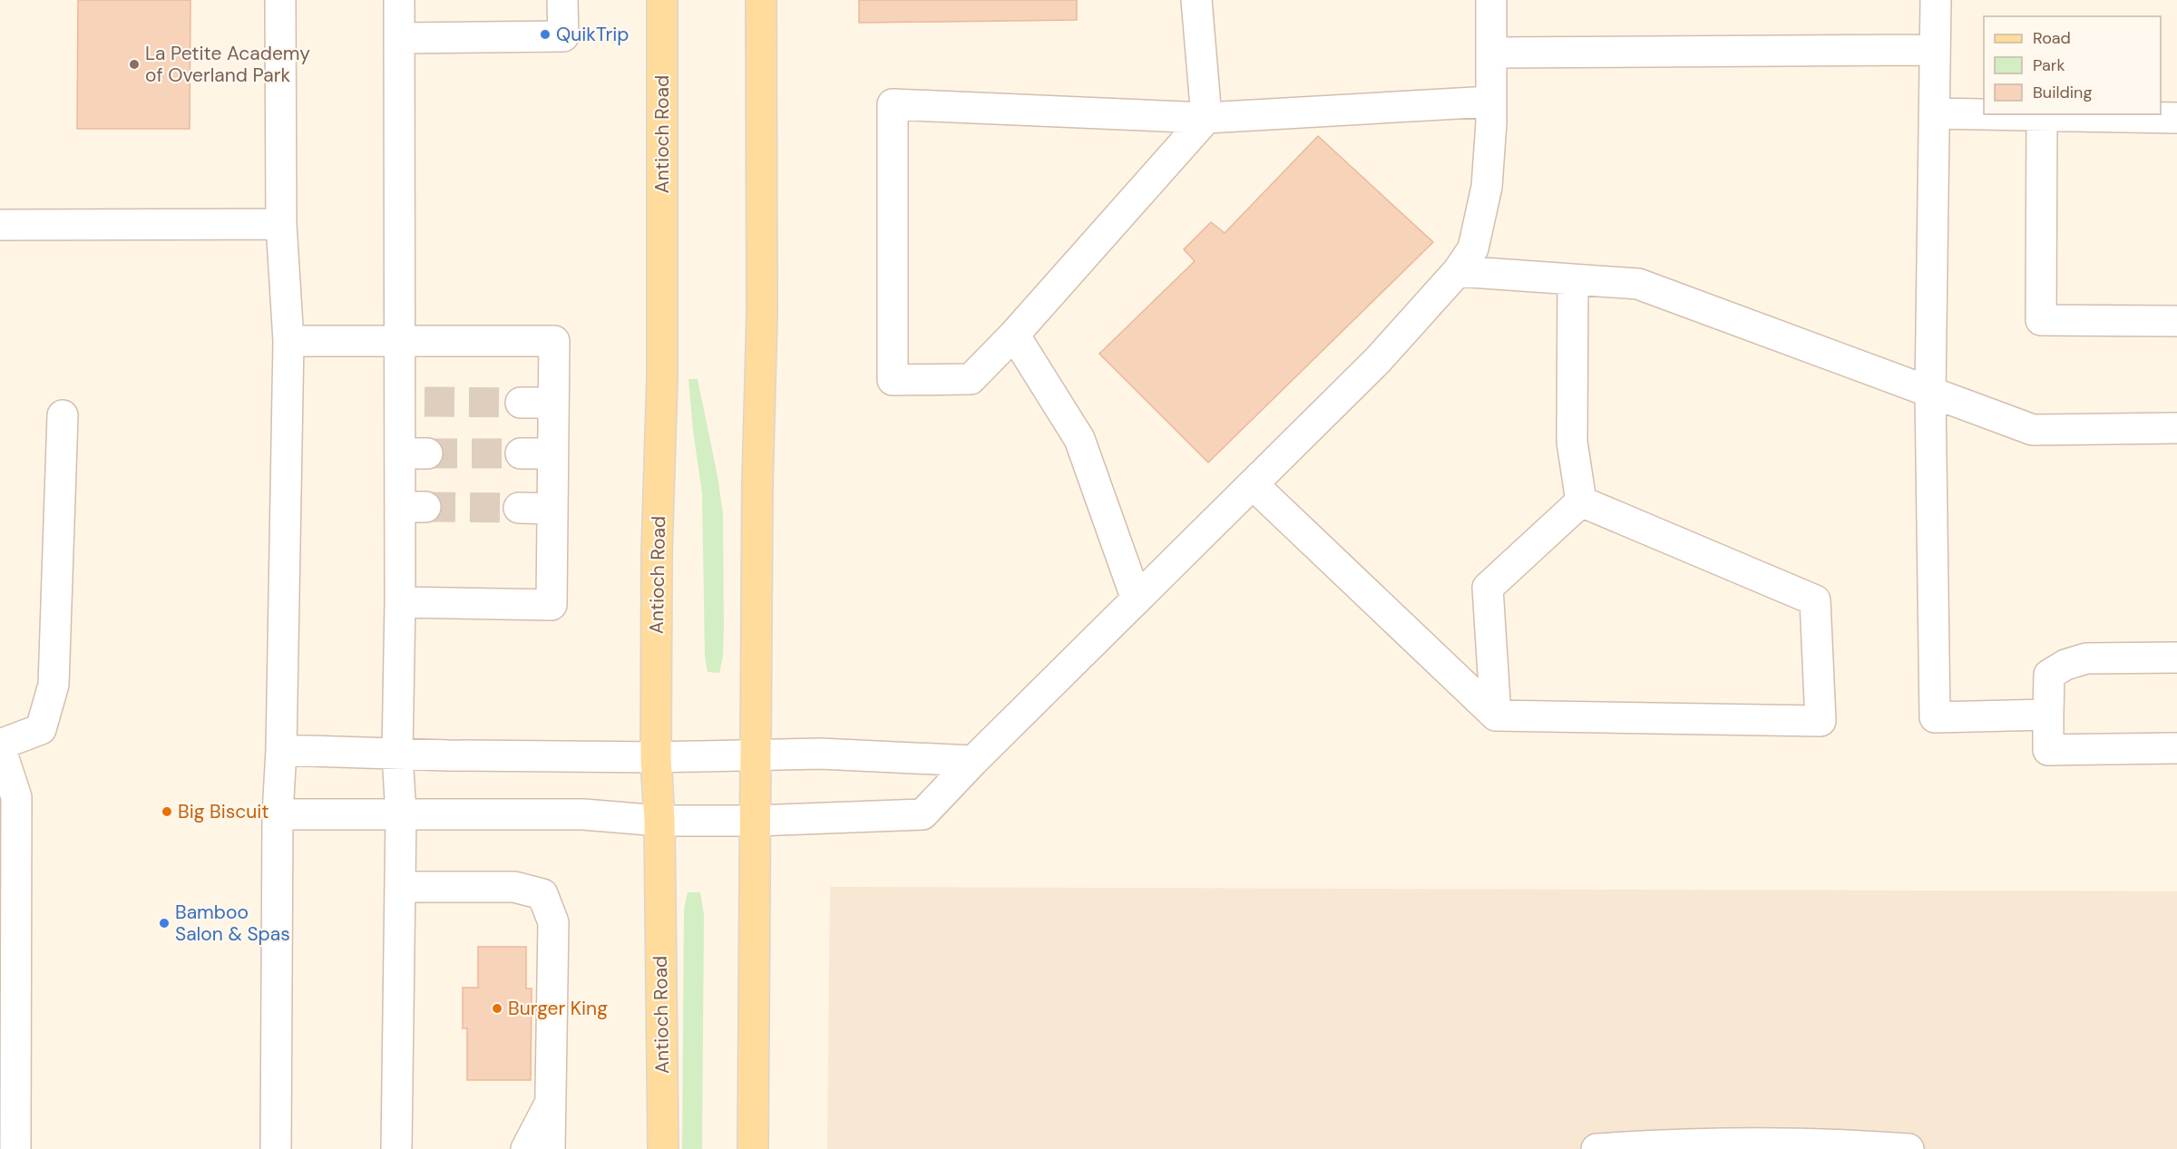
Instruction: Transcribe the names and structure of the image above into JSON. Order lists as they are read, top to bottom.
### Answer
{
  "streets": {
    "main road": ["Antioch Road"]
  },
  "places": [
    "QuikTrip",
    "La Petite Academy of Overland Park",
    "Big Biscuit",
    "Bamboo Salon & Spas",
    "Burger King"
  ],
  "legend": ["Road", "Park", "Building"]
}
